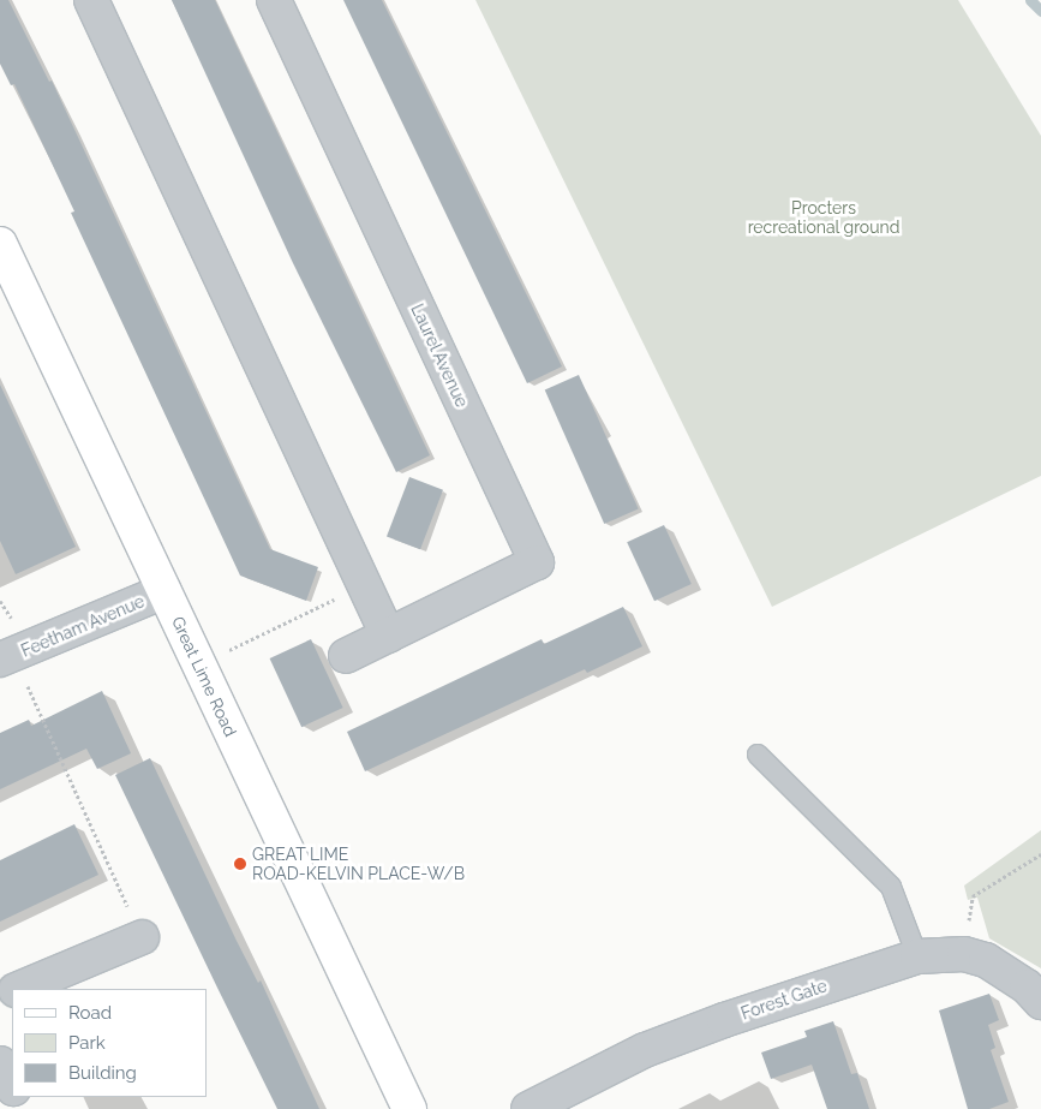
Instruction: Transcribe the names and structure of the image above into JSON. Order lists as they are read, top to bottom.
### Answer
{
  "streets": {
    "main road": ["Great Lime Road"],
    "street": ["Laurel Avenue", "Feetham Avenue", "Forest Gate"]
  },
  "crossings": [
    ["Feetham Avenue", "Great Lime Road"]
  ],
  "parks": ["Procters recreational ground"],
  "places": ["GREAT LIME ROAD-KELVIN PLACE-W/B"],
  "legend": ["Road", "Park", "Building"]
}
